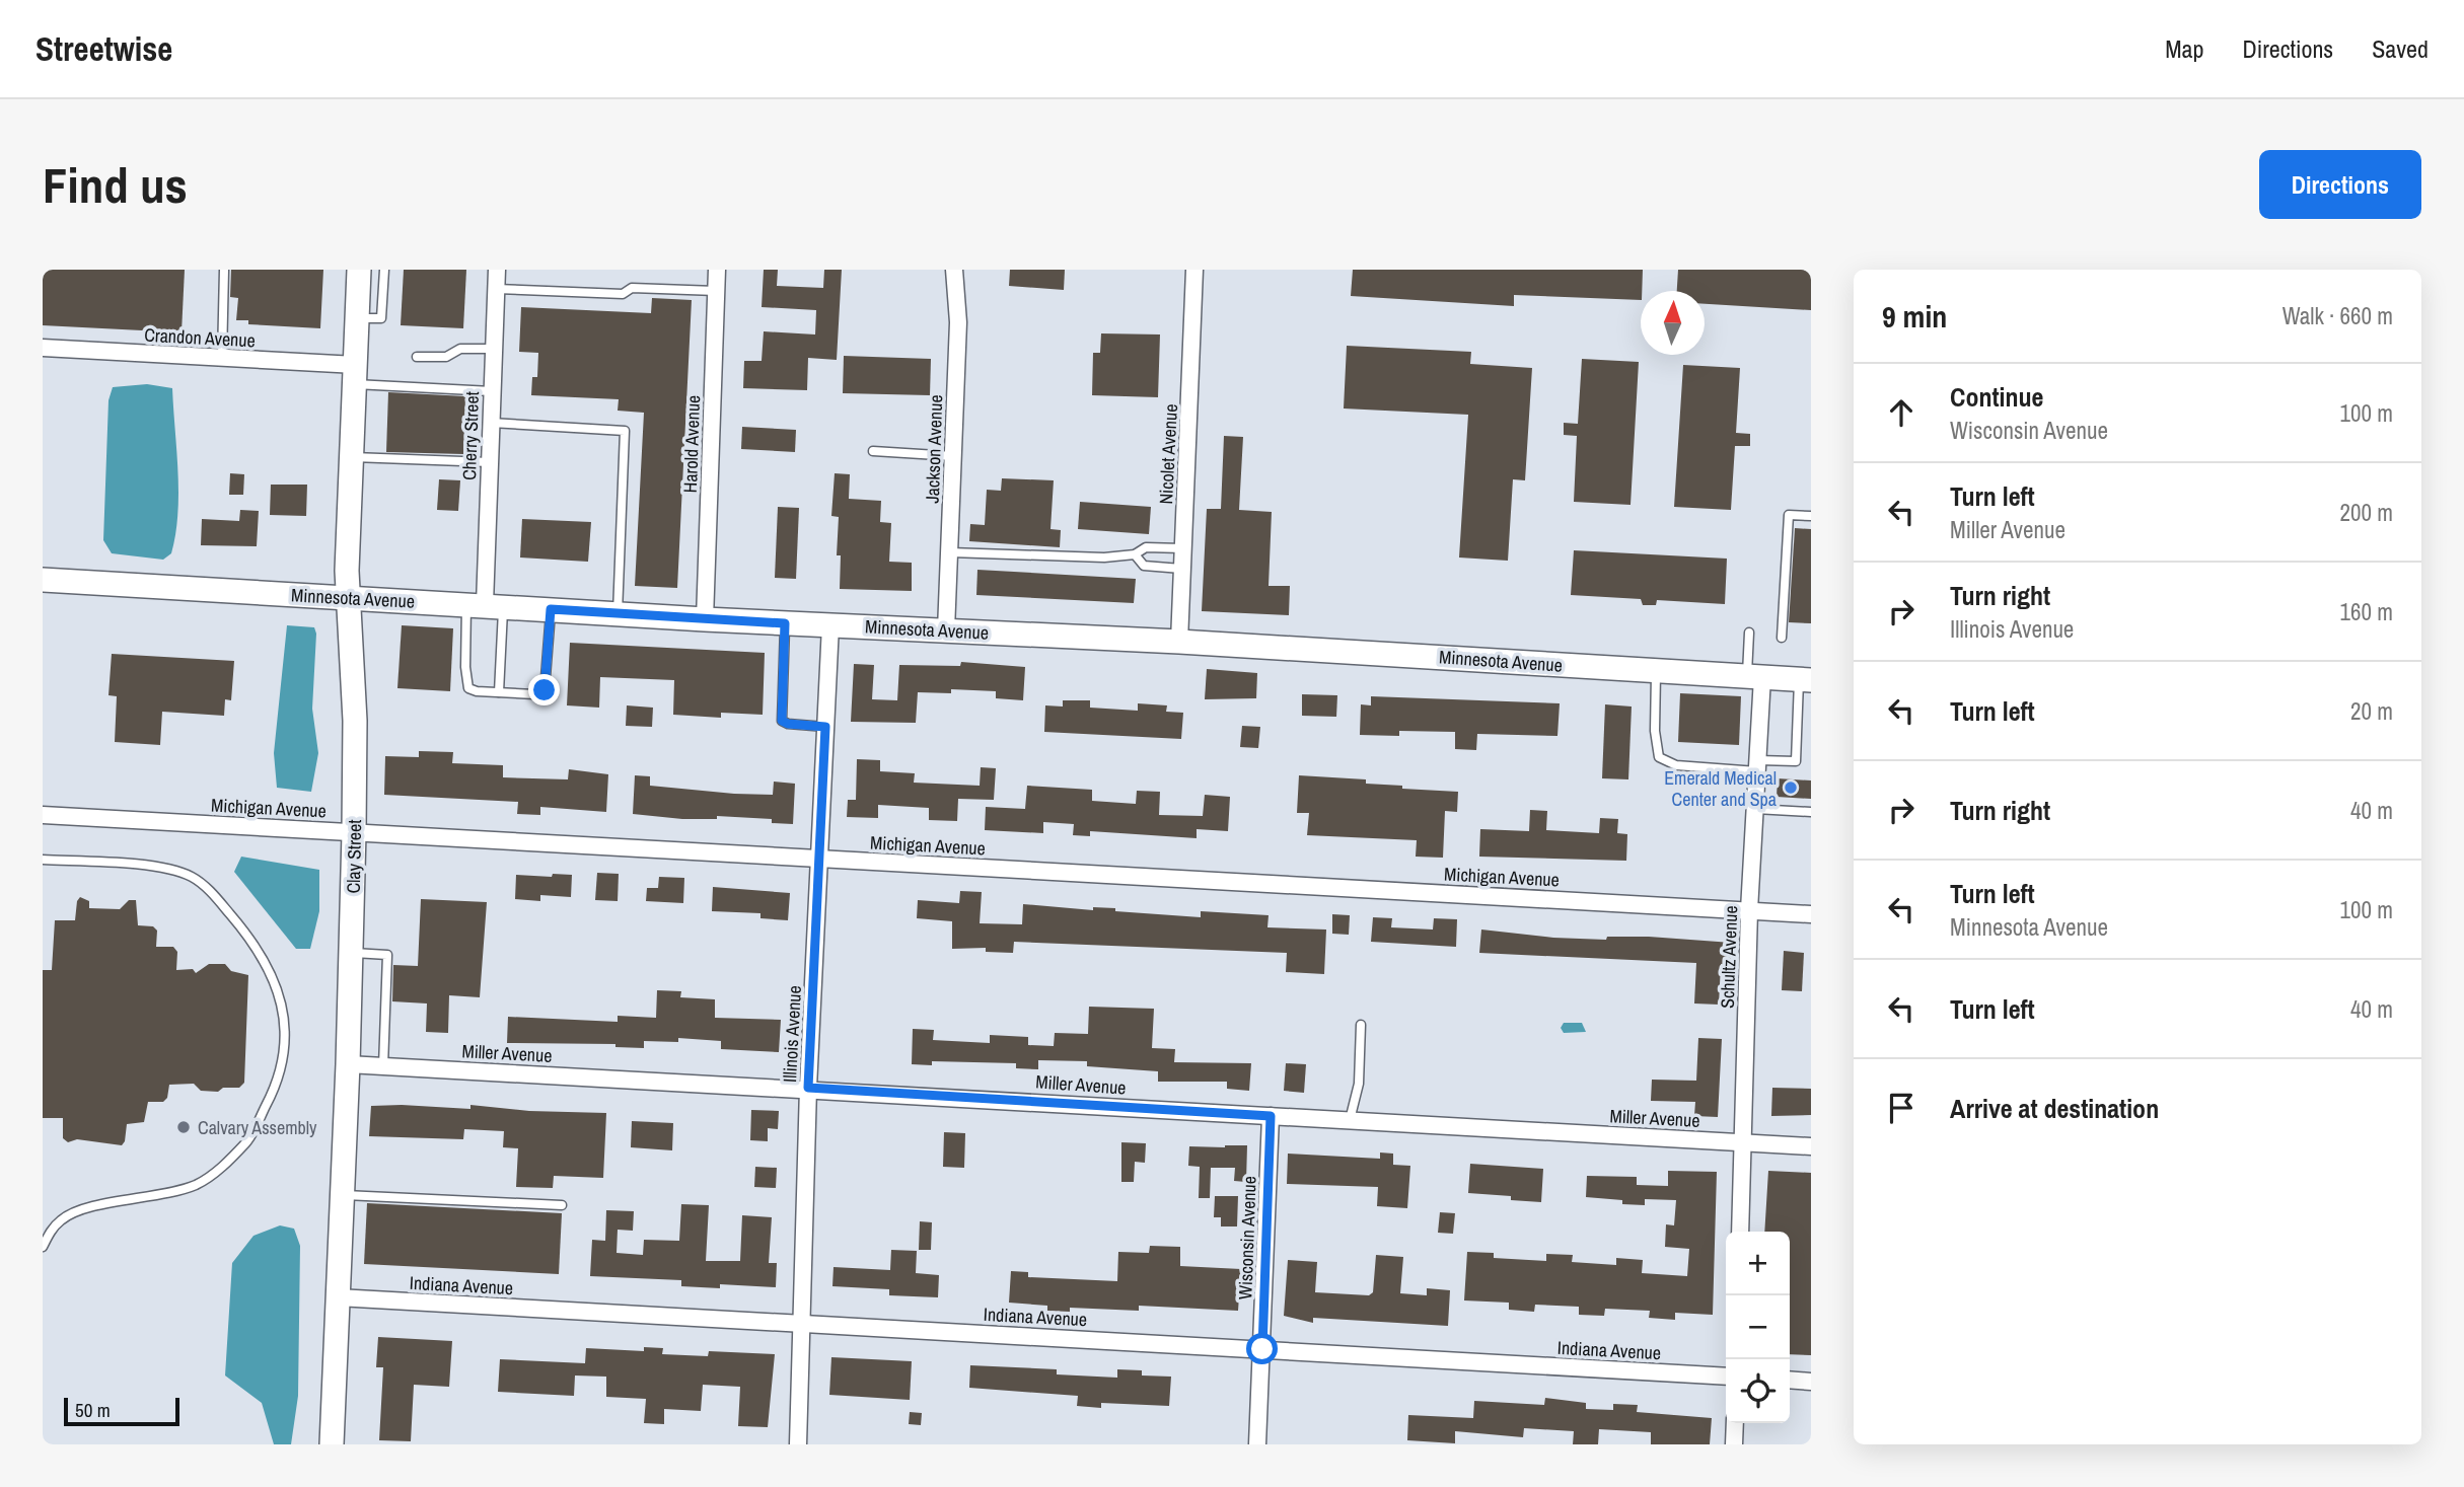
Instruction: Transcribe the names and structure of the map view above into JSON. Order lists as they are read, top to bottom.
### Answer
{
  "streets": {
    "street": [
      "Crandon Avenue",
      "Cherry Street",
      "Harold Avenue",
      "Jackson Avenue",
      "Nicolet Avenue",
      "Minnesota Avenue",
      "Michigan Avenue",
      "Clay Street",
      "Schultz Avenue",
      "Illinois Avenue",
      "Miller Avenue",
      "Wisconsin Avenue",
      "Indiana Avenue"
    ]
  },
  "crossings": [
    ["Crandon Avenue", "Clay Street"],
    ["Cherry Street", "Minnesota Avenue"],
    ["Harold Avenue", "Minnesota Avenue"],
    ["Jackson Avenue", "Minnesota Avenue"],
    ["Nicolet Avenue", "Minnesota Avenue"],
    ["Minnesota Avenue", "Clay Street"],
    ["Minnesota Avenue", "Schultz Avenue"],
    ["Minnesota Avenue", "Illinois Avenue"],
    ["Michigan Avenue", "Clay Street"],
    ["Michigan Avenue", "Schultz Avenue"],
    ["Michigan Avenue", "Illinois Avenue"],
    ["Clay Street", "Miller Avenue"],
    ["Clay Street", "Indiana Avenue"],
    ["Schultz Avenue", "Miller Avenue"],
    ["Illinois Avenue", "Miller Avenue"],
    ["Illinois Avenue", "Indiana Avenue"],
    ["Miller Avenue", "Wisconsin Avenue"],
    ["Wisconsin Avenue", "Indiana Avenue"]
  ],
  "places": ["Emerald Medical Center and Spa", "Calvary Assembly"],
  "scale_bar": "50 m",
  "north": "top",
  "page": {
    "header": "Streetwise",
    "nav": ["Map", "Directions", "Saved"],
    "buttons": "Directions",
    "title": "Find us",
    "heading": ["9 min", "Walk · 660 m"],
    "list": [
      ["Continue", "Wisconsin Avenue", "100 m"],
      ["Turn left", "Miller Avenue", "200 m"],
      ["Turn right", "Illinois Avenue", "160 m"],
      ["Turn left", "20 m"],
      ["Turn right", "40 m"],
      ["Turn left", "Minnesota Avenue", "100 m"],
      ["Turn left", "40 m"],
      "Arrive at destination"
    ],
    "map_buttons": ["+", "−"],
    "scale": "50 m"
  }
}
